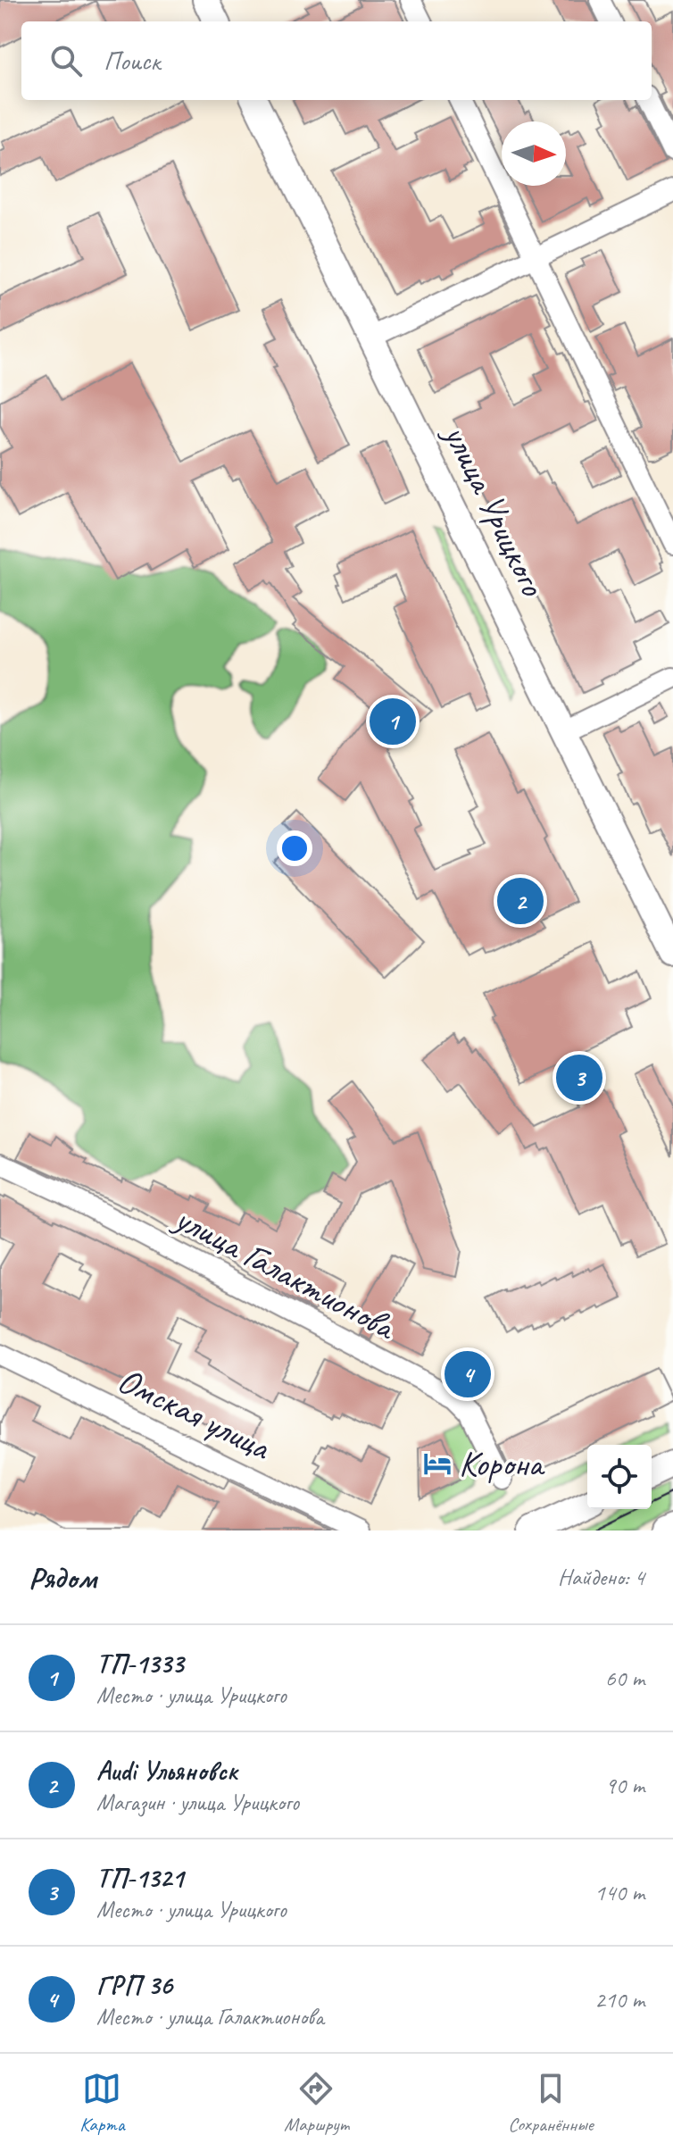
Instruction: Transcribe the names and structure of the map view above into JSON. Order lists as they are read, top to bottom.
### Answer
{
  "streets": {
    "main road": ["улица Урицкого"],
    "street": ["улица Галактионова", "Омская улица"]
  },
  "places": {
    "hotel": ["Корона"]
  },
  "north": "right",
  "page": {
    "search": "Поиск",
    "pins": [
      "1",
      "2",
      "3",
      "4"
    ],
    "heading": ["Рядом", "Найдено: 4"],
    "list": [
      {
        "mark": "1",
        "name": "ТП-1333",
        "note": "Место · улица Урицкого",
        "value": "60 m"
      },
      {
        "mark": "2",
        "name": "Audi Ульяновск",
        "note": "Магазин · улица Урицкого",
        "value": "90 m"
      },
      {
        "mark": "3",
        "name": "ТП-1321",
        "note": "Место · улица Урицкого",
        "value": "140 m"
      },
      {
        "mark": "4",
        "name": "ГРП 36",
        "note": "Место · улица Галактионова",
        "value": "210 m"
      }
    ],
    "nav": ["Карта", "Маршрут", "Сохранённые"]
  }
}
